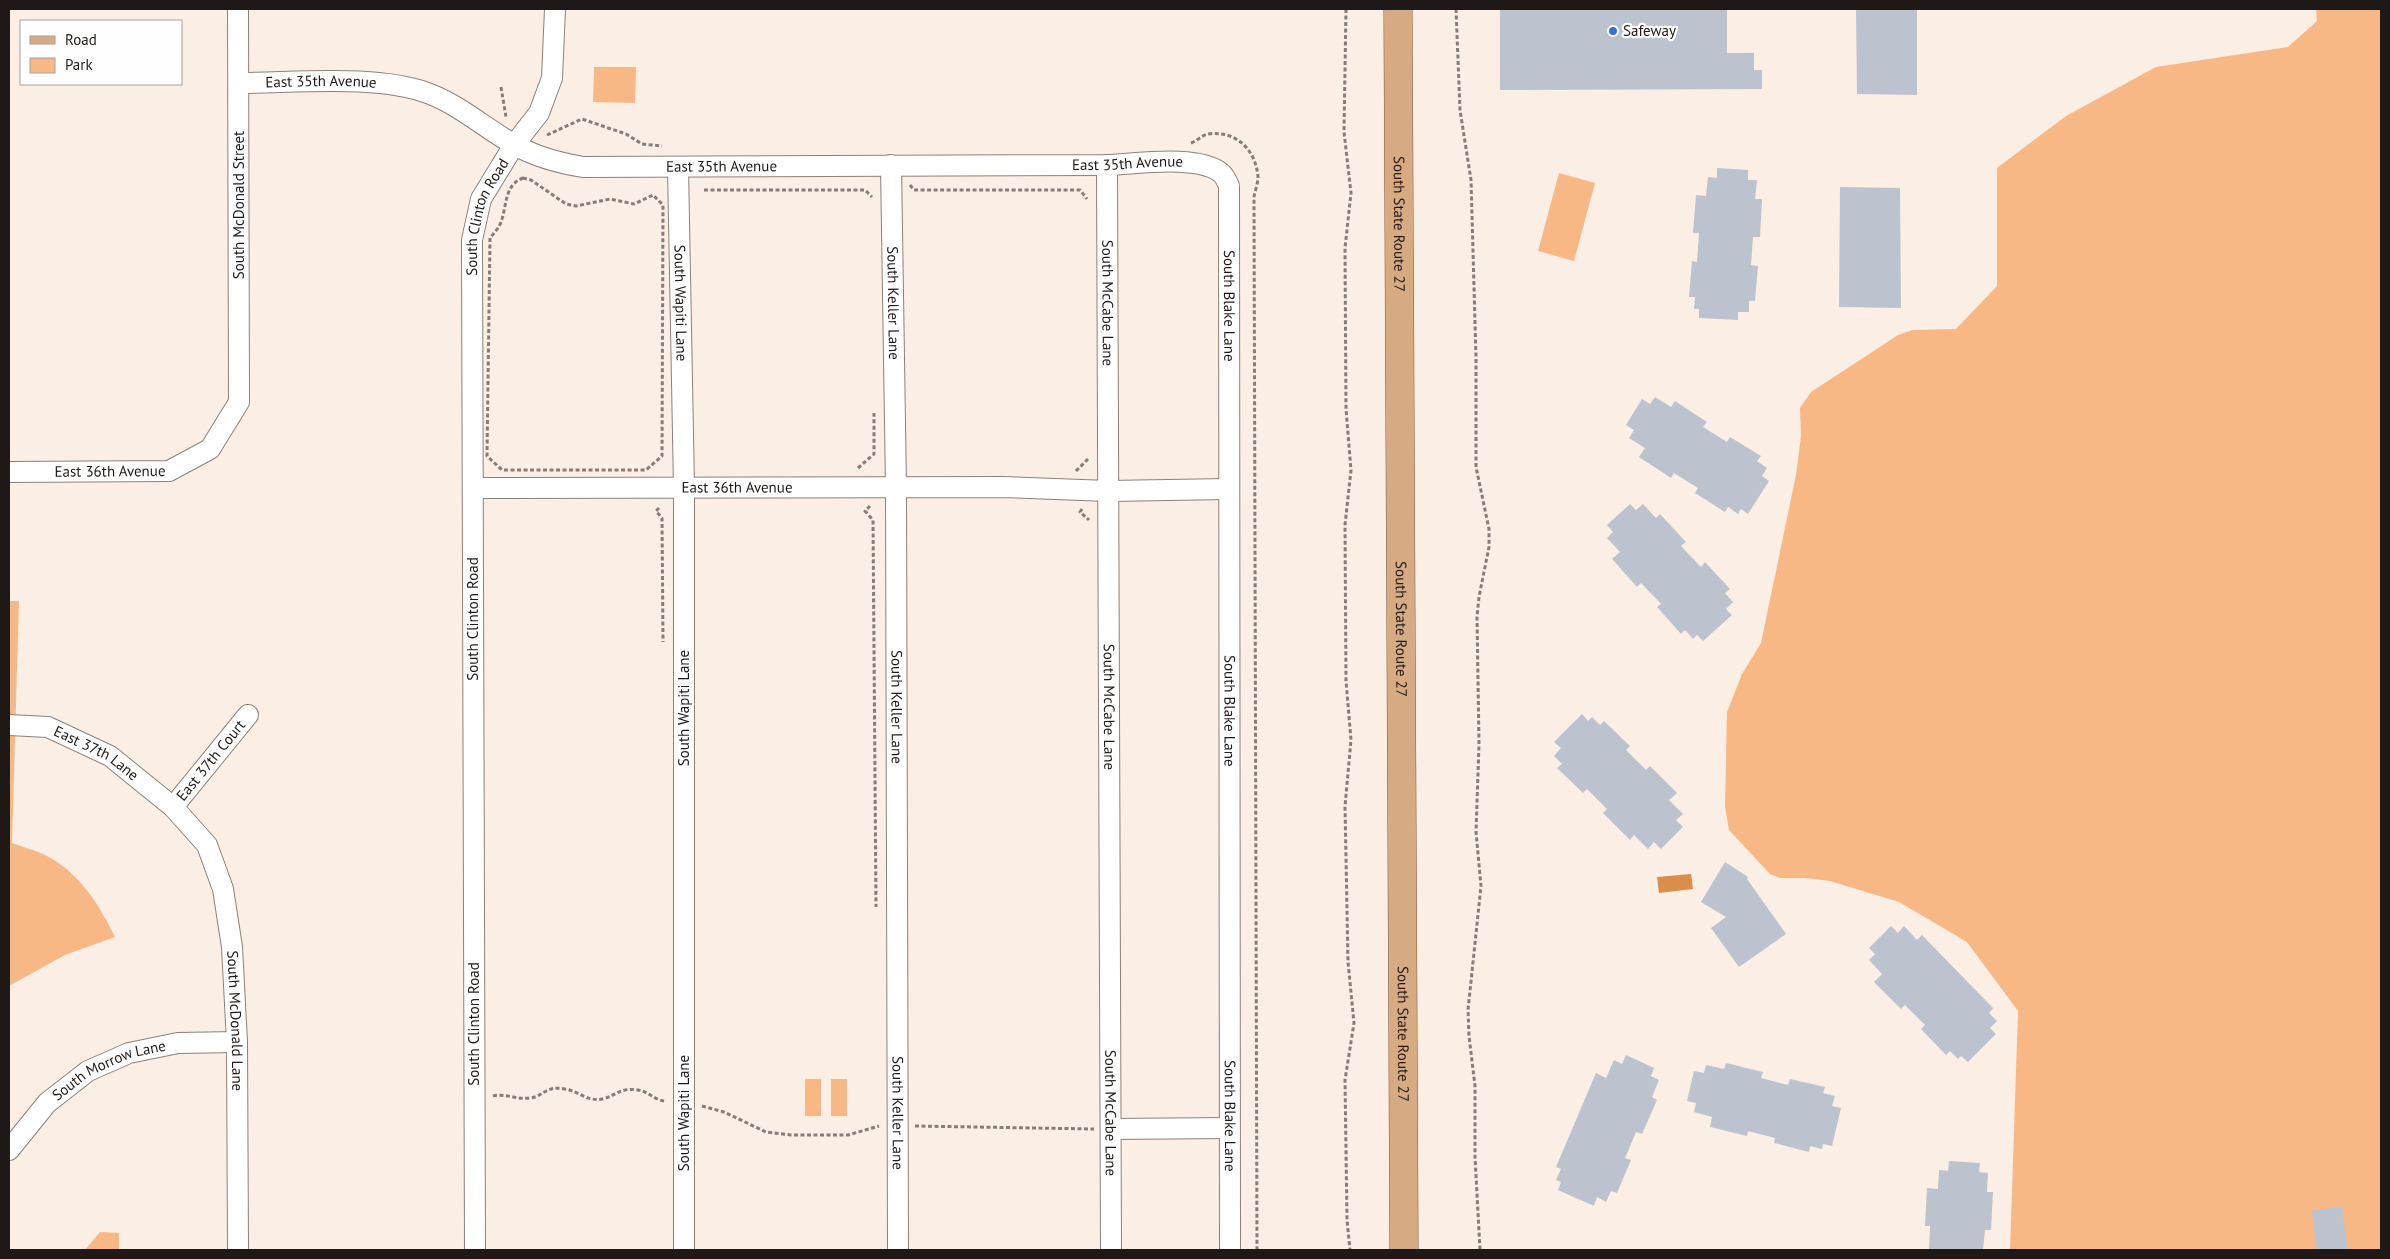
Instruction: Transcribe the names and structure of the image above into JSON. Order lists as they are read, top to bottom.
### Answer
{
  "streets": {
    "main road": ["South State Route 27"],
    "street": [
      "East 35th Avenue",
      "South McDonald Street",
      "South Clinton Road",
      "South Wapiti Lane",
      "South Keller Lane",
      "South McCabe Lane",
      "South Blake Lane",
      "East 36th Avenue",
      "East 37th Lane",
      "East 37th Court",
      "South McDonald Lane",
      "South Morrow Lane"
    ]
  },
  "crossings": [
    ["East 35th Avenue", "South McDonald Street"],
    ["East 35th Avenue", "South Clinton Road"],
    ["East 35th Avenue", "South Wapiti Lane"],
    ["East 35th Avenue", "South Keller Lane"],
    ["East 35th Avenue", "South McCabe Lane"],
    ["East 35th Avenue", "South Blake Lane"],
    ["South McDonald Street", "East 36th Avenue"],
    ["South Clinton Road", "East 36th Avenue"],
    ["South Wapiti Lane", "East 36th Avenue"],
    ["South Keller Lane", "East 36th Avenue"],
    ["South McCabe Lane", "East 36th Avenue"],
    ["South Blake Lane", "East 36th Avenue"],
    ["East 37th Lane", "East 37th Court"],
    ["East 37th Lane", "South McDonald Lane"],
    ["East 37th Court", "South McDonald Lane"],
    ["South McDonald Lane", "South Morrow Lane"]
  ],
  "places": ["Safeway"],
  "legend": ["Road", "Park"]
}
